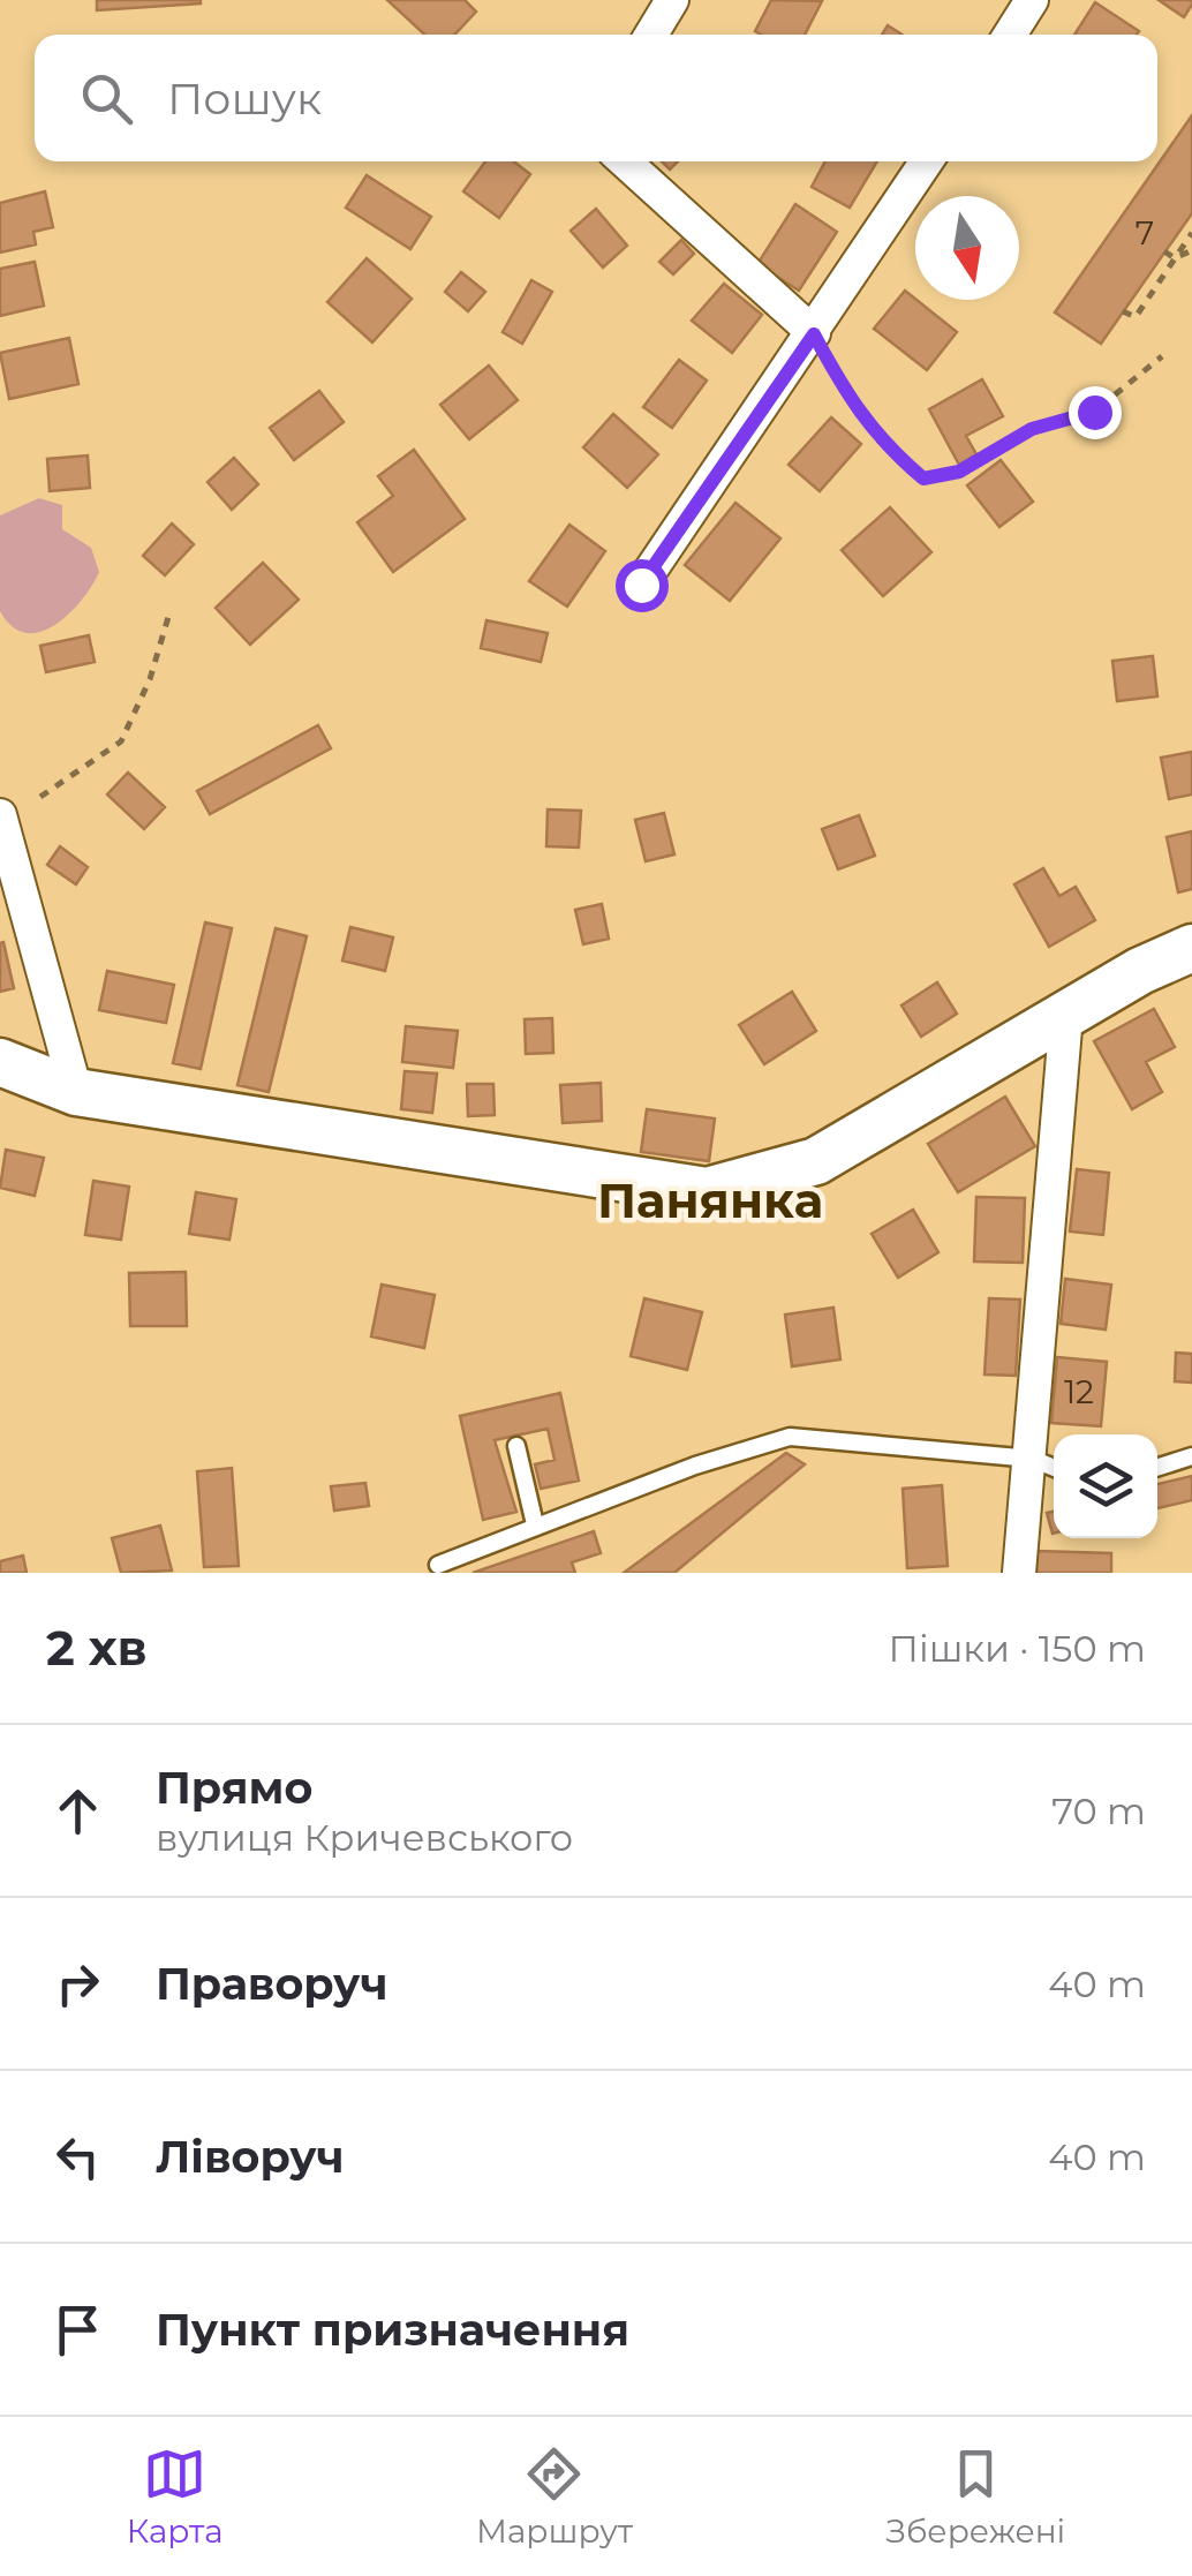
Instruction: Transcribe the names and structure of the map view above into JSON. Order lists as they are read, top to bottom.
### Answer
{
  "districts": ["Панянка"],
  "house_numbers": ["7", "12"],
  "north": "bottom",
  "page": {
    "search": "Пошук",
    "heading": ["2 хв", "Пішки · 150 m"],
    "list": [
      ["Прямо", "вулиця Кричевського", "70 m"],
      ["Праворуч", "40 m"],
      ["Ліворуч", "40 m"],
      "Пункт призначення"
    ],
    "nav": ["Карта", "Маршрут", "Збережені"]
  }
}
